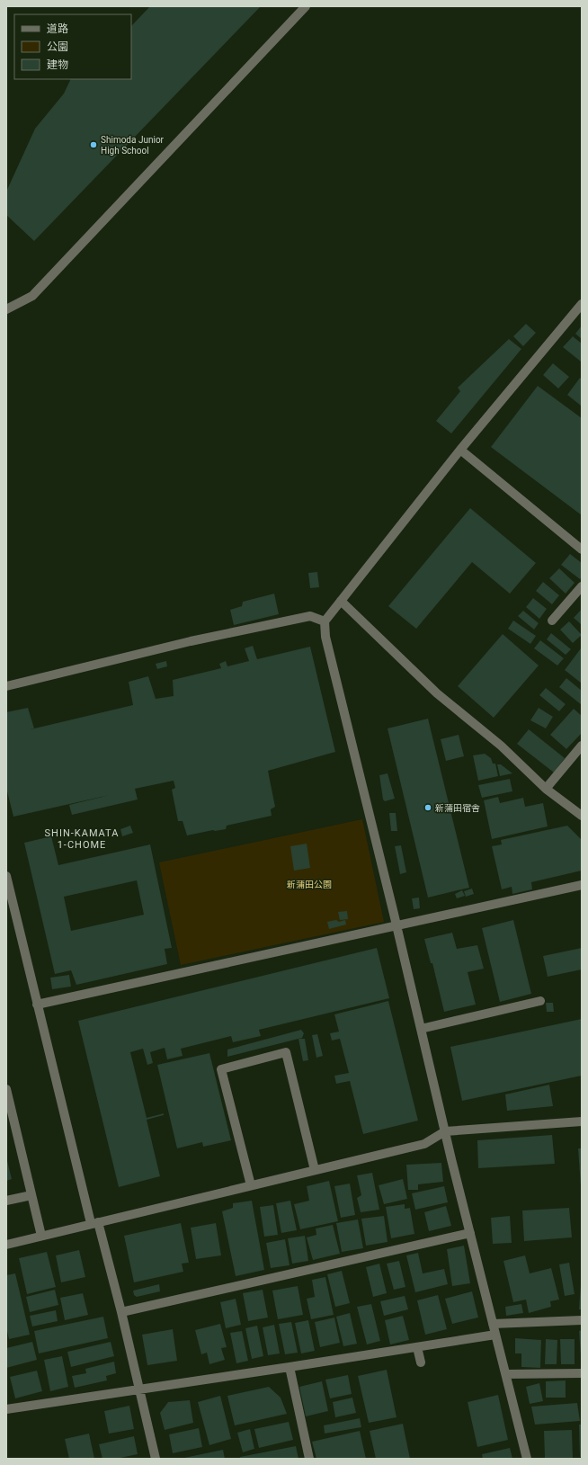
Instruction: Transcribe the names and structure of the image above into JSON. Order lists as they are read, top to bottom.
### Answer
{
  "districts": ["SHIN-KAMATA 1-CHOME"],
  "parks": ["新蒲田公園"],
  "places": ["Shimoda Junior High School", "新蒲田宿舎"],
  "legend": ["道路", "公園", "建物"]
}
